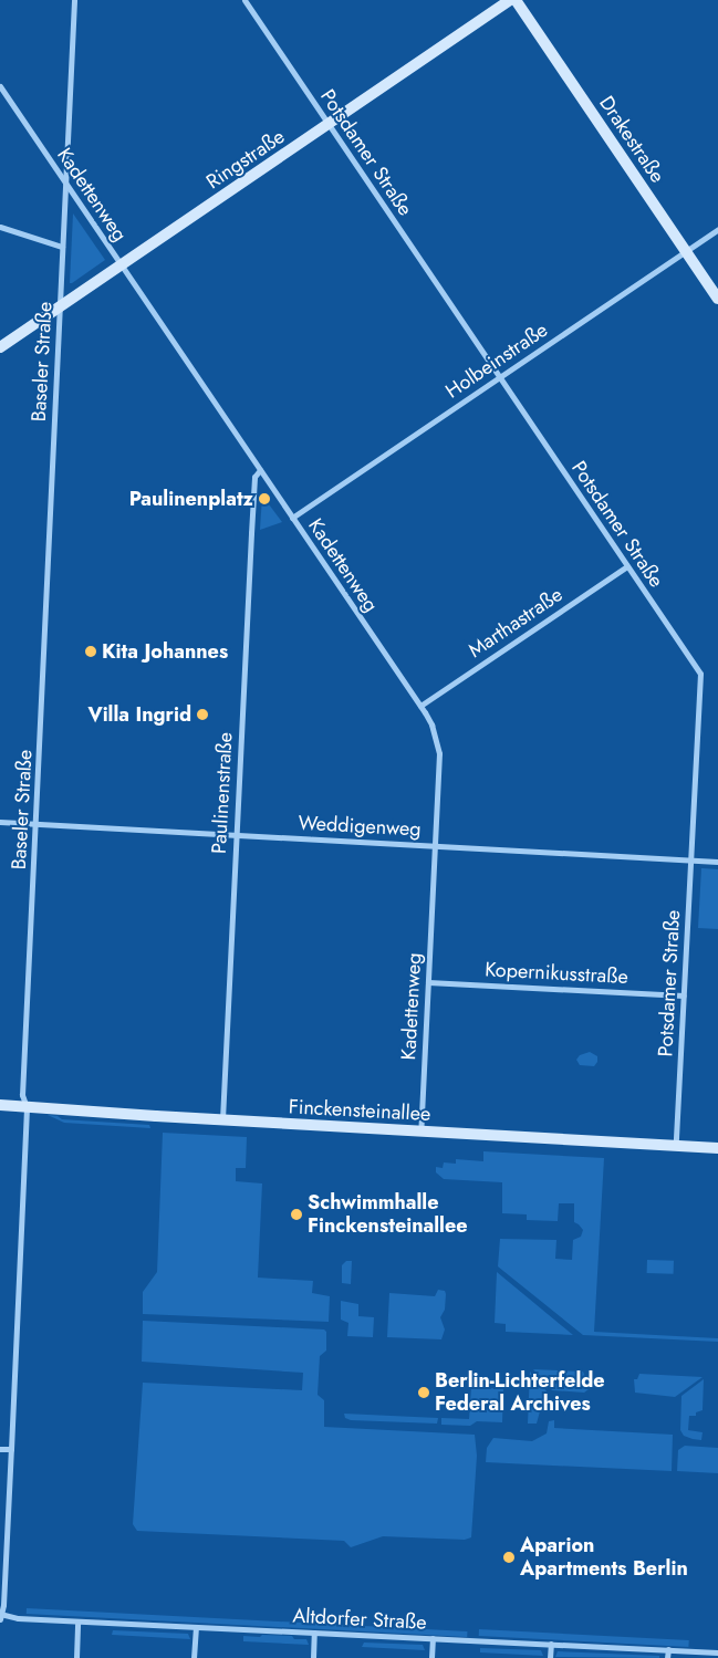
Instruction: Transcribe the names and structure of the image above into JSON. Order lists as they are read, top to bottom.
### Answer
{
  "streets": {
    "street": [
      "Drakestraße",
      "Potsdamer Straße",
      "Ringstraße",
      "Kadettenweg",
      "Holbeinstraße",
      "Baseler Straße",
      "Marthastraße",
      "Paulinenstraße",
      "Weddigenweg",
      "Kopernikusstraße",
      "Finckensteinallee",
      "Altdorfer Straße"
    ]
  },
  "crossings": [
    ["Drakestraße", "Holbeinstraße"],
    ["Potsdamer Straße", "Ringstraße"],
    ["Potsdamer Straße", "Holbeinstraße"],
    ["Potsdamer Straße", "Marthastraße"],
    ["Potsdamer Straße", "Weddigenweg"],
    ["Potsdamer Straße", "Kopernikusstraße"],
    ["Potsdamer Straße", "Finckensteinallee"],
    ["Ringstraße", "Kadettenweg"],
    ["Ringstraße", "Baseler Straße"],
    ["Kadettenweg", "Holbeinstraße"],
    ["Kadettenweg", "Baseler Straße"],
    ["Kadettenweg", "Marthastraße"],
    ["Kadettenweg", "Paulinenstraße"],
    ["Kadettenweg", "Weddigenweg"],
    ["Kadettenweg", "Kopernikusstraße"],
    ["Kadettenweg", "Finckensteinallee"],
    ["Baseler Straße", "Weddigenweg"],
    ["Baseler Straße", "Finckensteinallee"],
    ["Baseler Straße", "Altdorfer Straße"],
    ["Paulinenstraße", "Weddigenweg"],
    ["Paulinenstraße", "Finckensteinallee"]
  ],
  "places": [
    "Paulinenplatz",
    "Kita Johannes",
    "Villa Ingrid",
    "Schwimmhalle Finckensteinallee",
    "Berlin-Lichterfelde Federal Archives",
    "Aparion Apartments Berlin"
  ]
}
